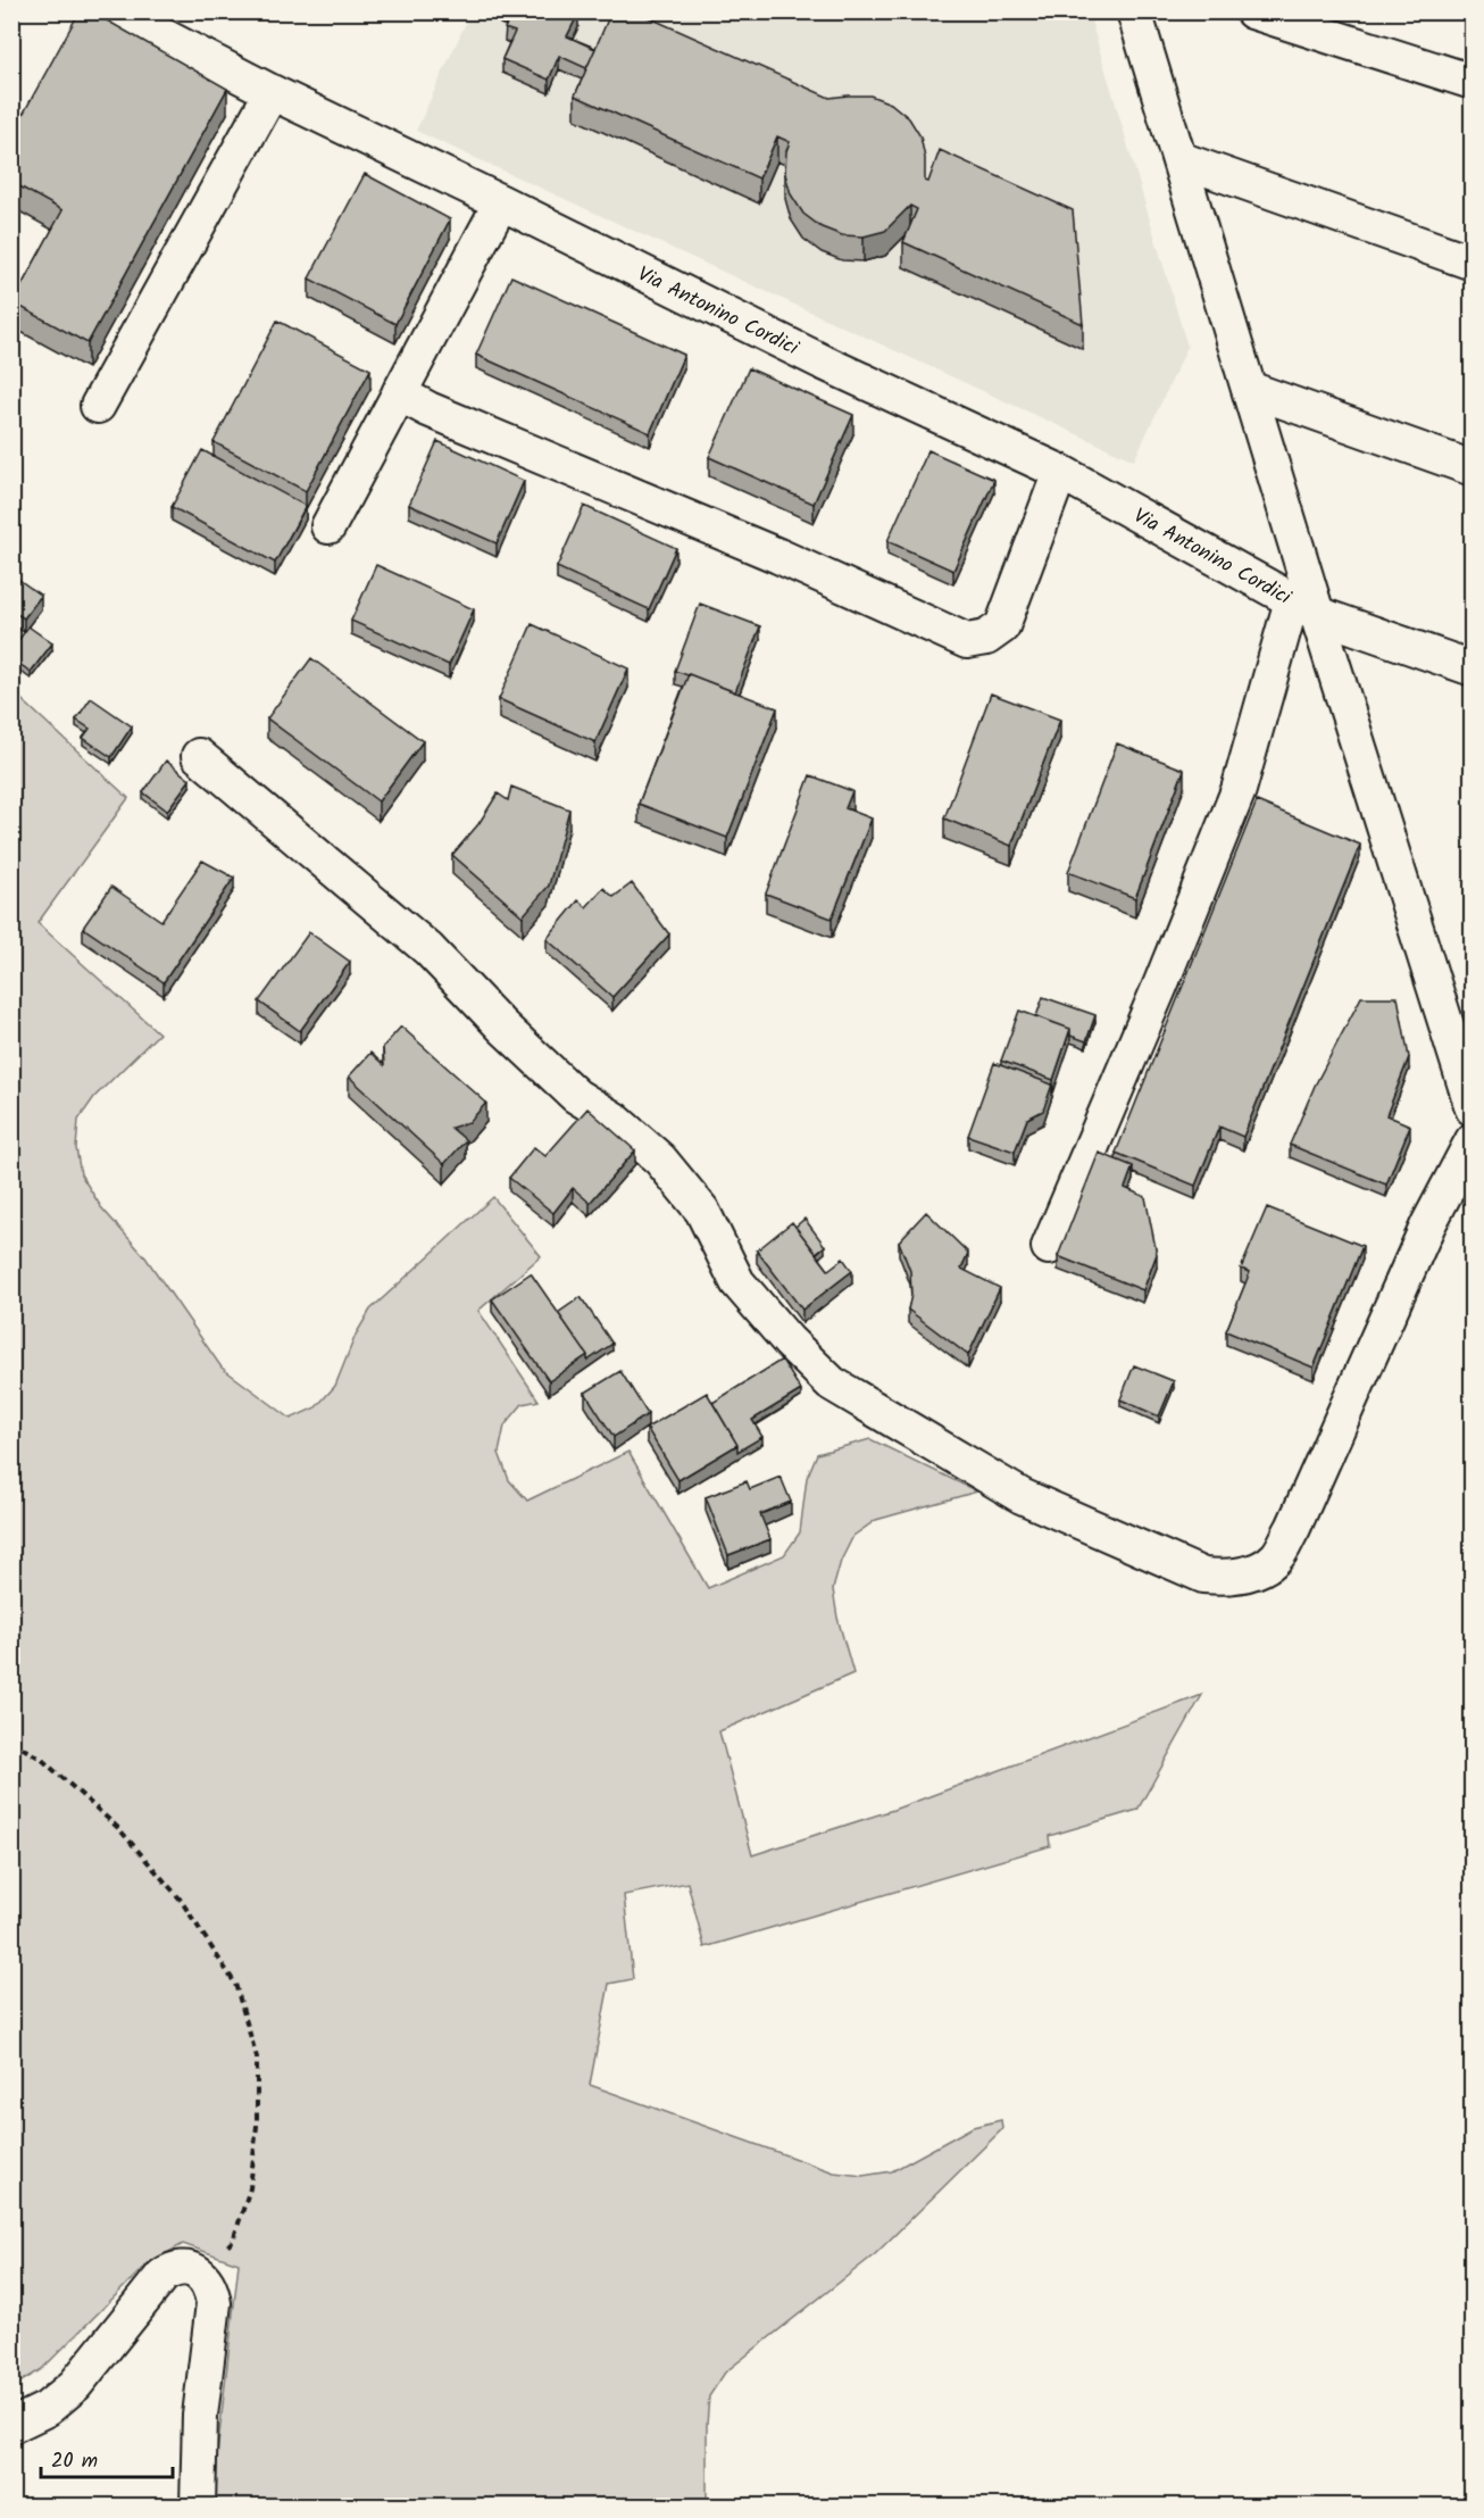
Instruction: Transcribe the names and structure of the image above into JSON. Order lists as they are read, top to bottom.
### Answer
{
  "streets": {
    "street": ["Via Antonino Cordici"]
  },
  "scale_bar": "20 m"
}
